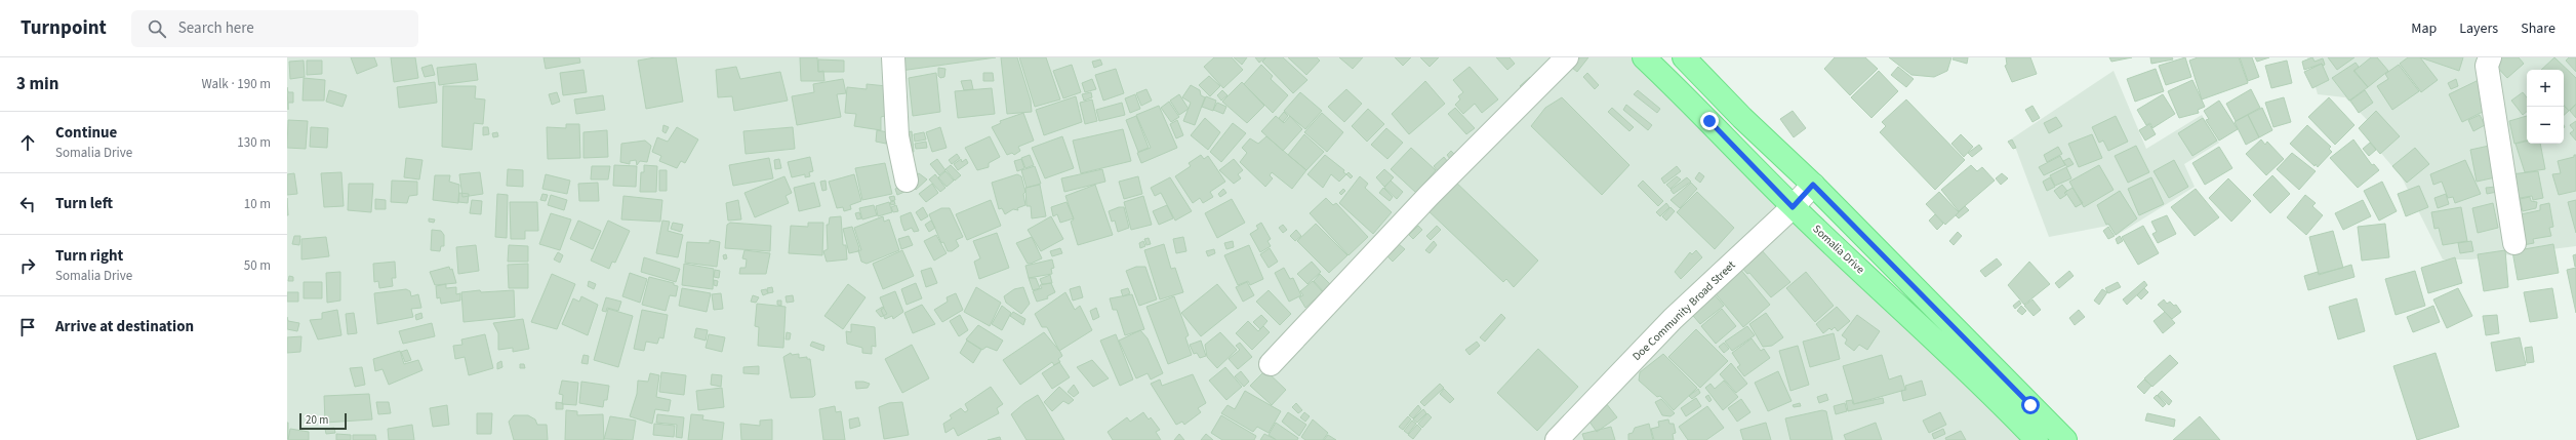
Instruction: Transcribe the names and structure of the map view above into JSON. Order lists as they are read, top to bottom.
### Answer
{
  "streets": {
    "main road": ["Somalia Drive"],
    "street": ["Doe Community Broad Street"]
  },
  "crossings": [
    ["Somalia Drive", "Doe Community Broad Street"]
  ],
  "scale_bar": "20 m",
  "page": {
    "header": "Turnpoint",
    "search": "Search here",
    "nav": ["Map", "Layers", "Share"],
    "heading": ["3 min", "Walk · 190 m"],
    "map_buttons": ["+", "−"],
    "list": [
      ["Continue", "Somalia Drive", "130 m"],
      ["Turn left", "10 m"],
      ["Turn right", "Somalia Drive", "50 m"],
      "Arrive at destination"
    ],
    "scale": "20 m"
  }
}
